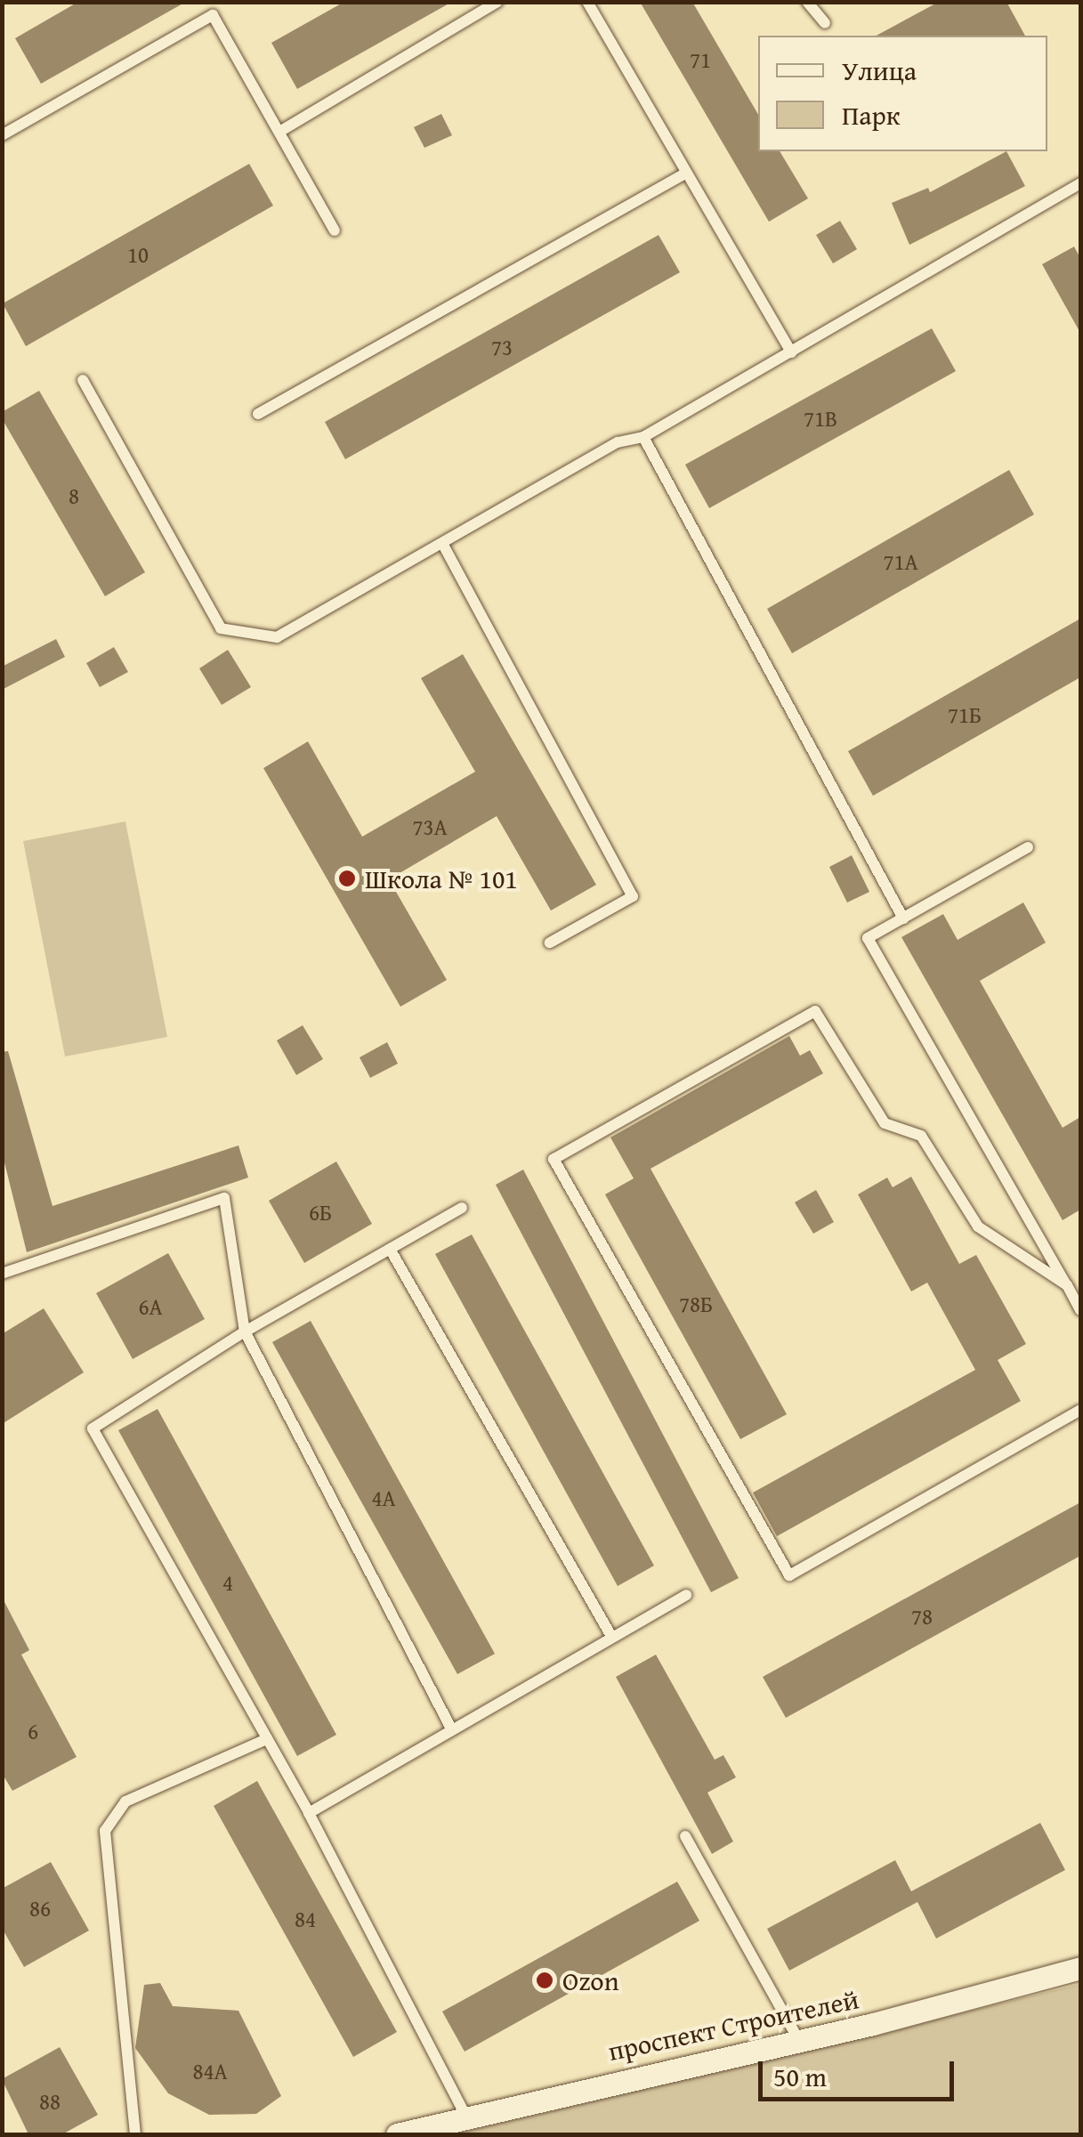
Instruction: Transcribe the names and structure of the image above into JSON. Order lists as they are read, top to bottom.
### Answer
{
  "streets": {
    "street": ["проспект Строителей"]
  },
  "places": ["Школа № 101", "Ozon"],
  "house_numbers": [
    "71",
    "10",
    "73",
    "71В",
    "8",
    "71А",
    "71Б",
    "73А",
    "6Б",
    "78Б",
    "6А",
    "4А",
    "4",
    "78",
    "6",
    "86",
    "84",
    "84А",
    "88"
  ],
  "legend": ["Улица", "Парк"],
  "scale_bar": "50 m"
}
